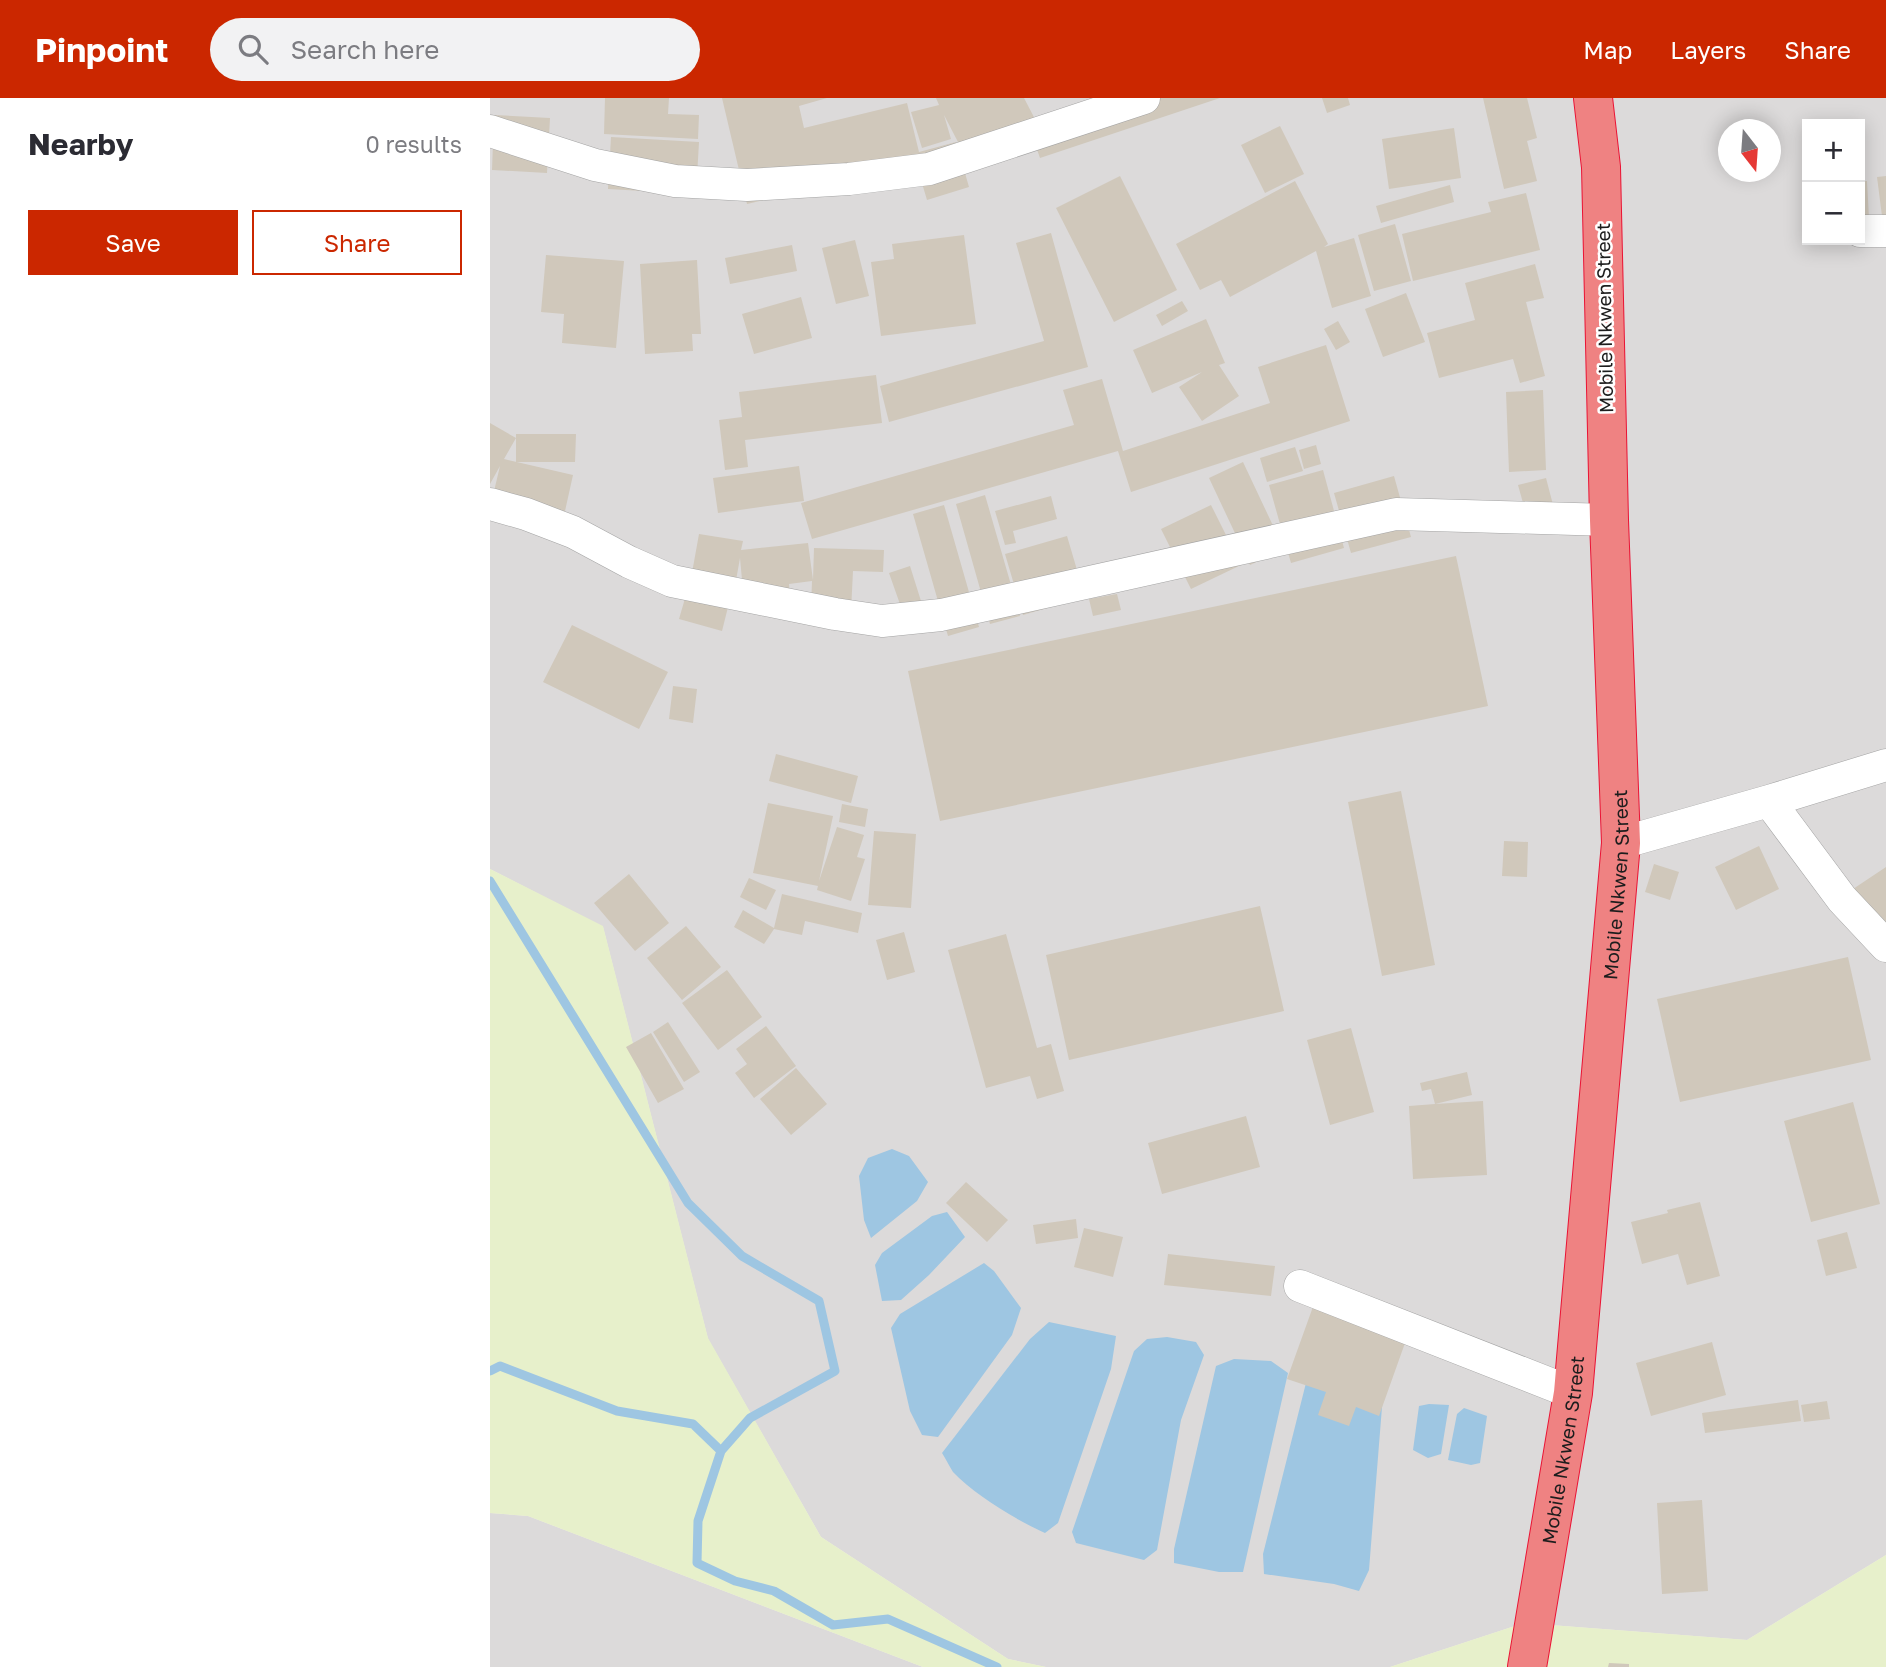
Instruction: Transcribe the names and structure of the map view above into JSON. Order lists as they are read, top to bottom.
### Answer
{
  "streets": {
    "highway": ["Mobile Nkwen Street"]
  },
  "north": "bottom",
  "page": {
    "header": "Pinpoint",
    "search": "Search here",
    "nav": ["Map", "Layers", "Share"],
    "heading": ["Nearby", "0 results"],
    "map_buttons": ["+", "−"],
    "buttons": ["Save", "Share"]
  }
}
